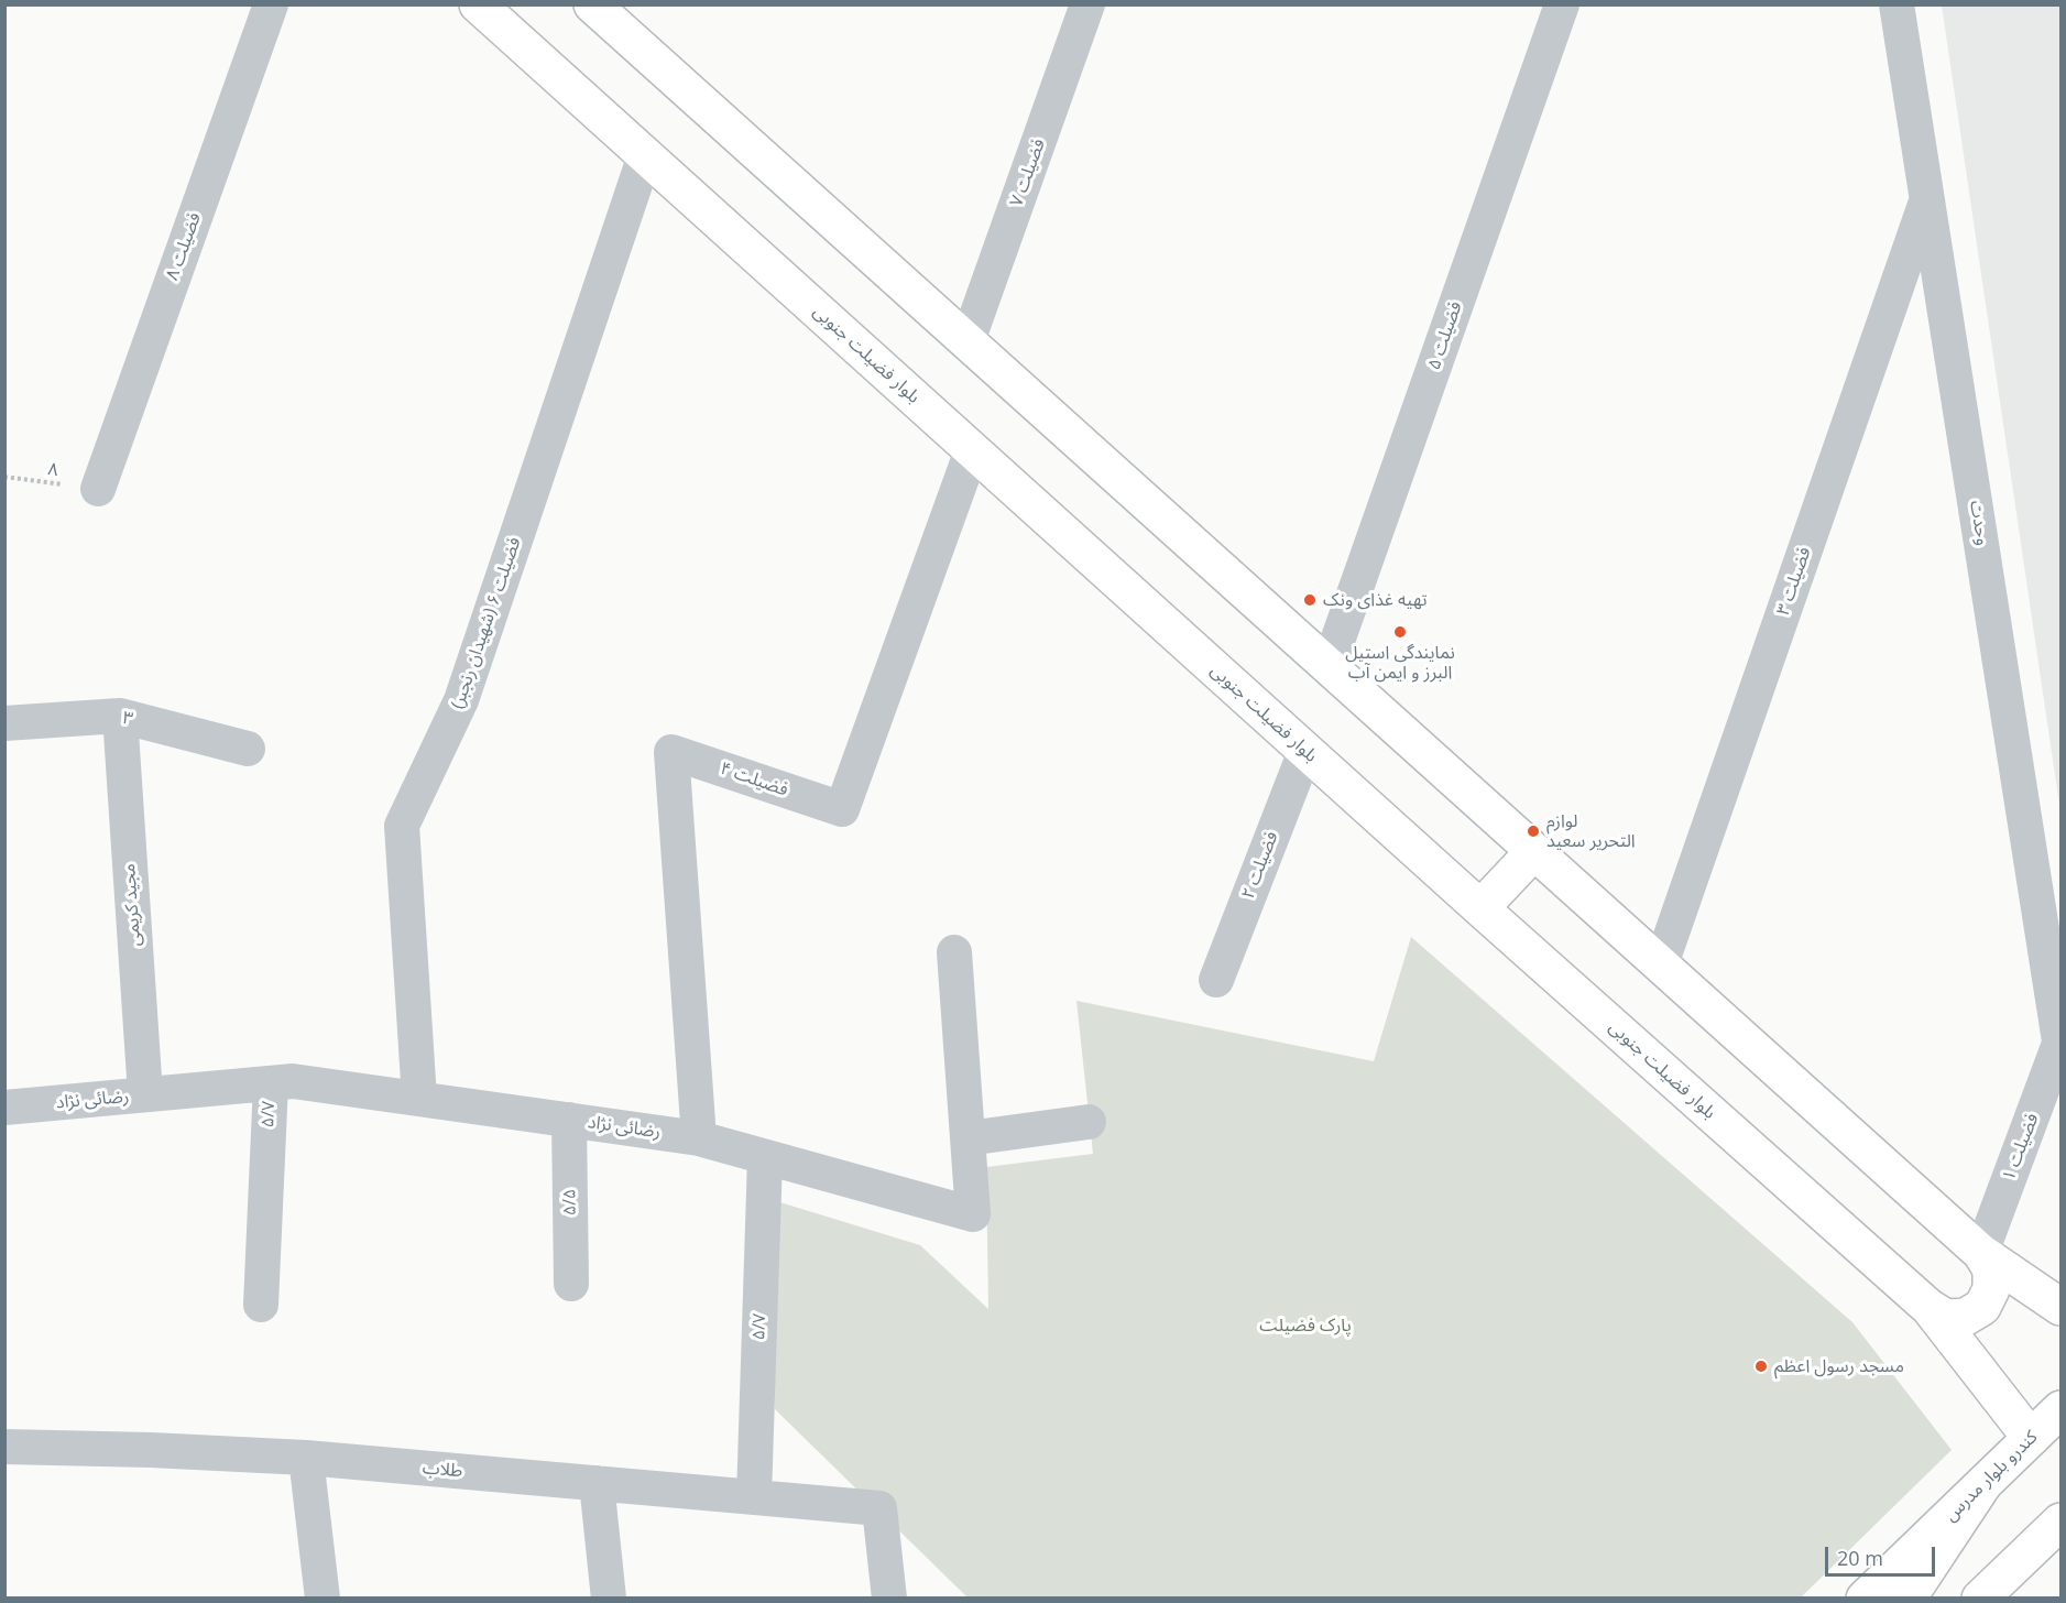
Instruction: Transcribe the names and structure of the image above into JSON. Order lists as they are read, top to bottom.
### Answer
{
  "streets": {
    "main road": ["بلوار فضیلت جنوبی", "کندرو بلوار مدرس"],
    "street": [
      "فضیلت ۷",
      "فضیلت ۸",
      "فضیلت ۵",
      "وحدت",
      "فضیلت ۳",
      "فضیلت ۶ (شهیدان رنجبر)",
      "۳",
      "فضیلت ۴",
      "فضیلت ۲",
      "مجید کریمی",
      "رضائی نژاد",
      "۵/۷",
      "فضیلت ۱",
      "۵/۵",
      "طلاب"
    ],
    "path": ["۸"]
  },
  "crossings": [
    ["فضیلت ۸", "۸"],
    ["بلوار فضیلت جنوبی", "فضیلت ۶ (شهیدان رنجبر)"],
    ["بلوار فضیلت جنوبی", "فضیلت ۴"],
    ["بلوار فضیلت جنوبی", "فضیلت ۲"],
    ["بلوار فضیلت جنوبی", "کندرو بلوار مدرس"],
    ["وحدت", "فضیلت ۳"],
    ["وحدت", "فضیلت ۱"],
    ["فضیلت ۶ (شهیدان رنجبر)", "رضائی نژاد"],
    ["۳", "مجید کریمی"],
    ["فضیلت ۴", "رضائی نژاد"],
    ["مجید کریمی", "رضائی نژاد"],
    ["رضائی نژاد", "۵/۷"],
    ["رضائی نژاد", "۵/۵"],
    ["۵/۷", "طلاب"]
  ],
  "parks": ["پارک فضیلت"],
  "places": [
    "تهیه غذای ونک",
    "نمایندگی استيل البرز و ایمن آب",
    "لوازم التحریر سعید",
    "مسجد رسول اعظم"
  ],
  "scale_bar": "20 m"
}
